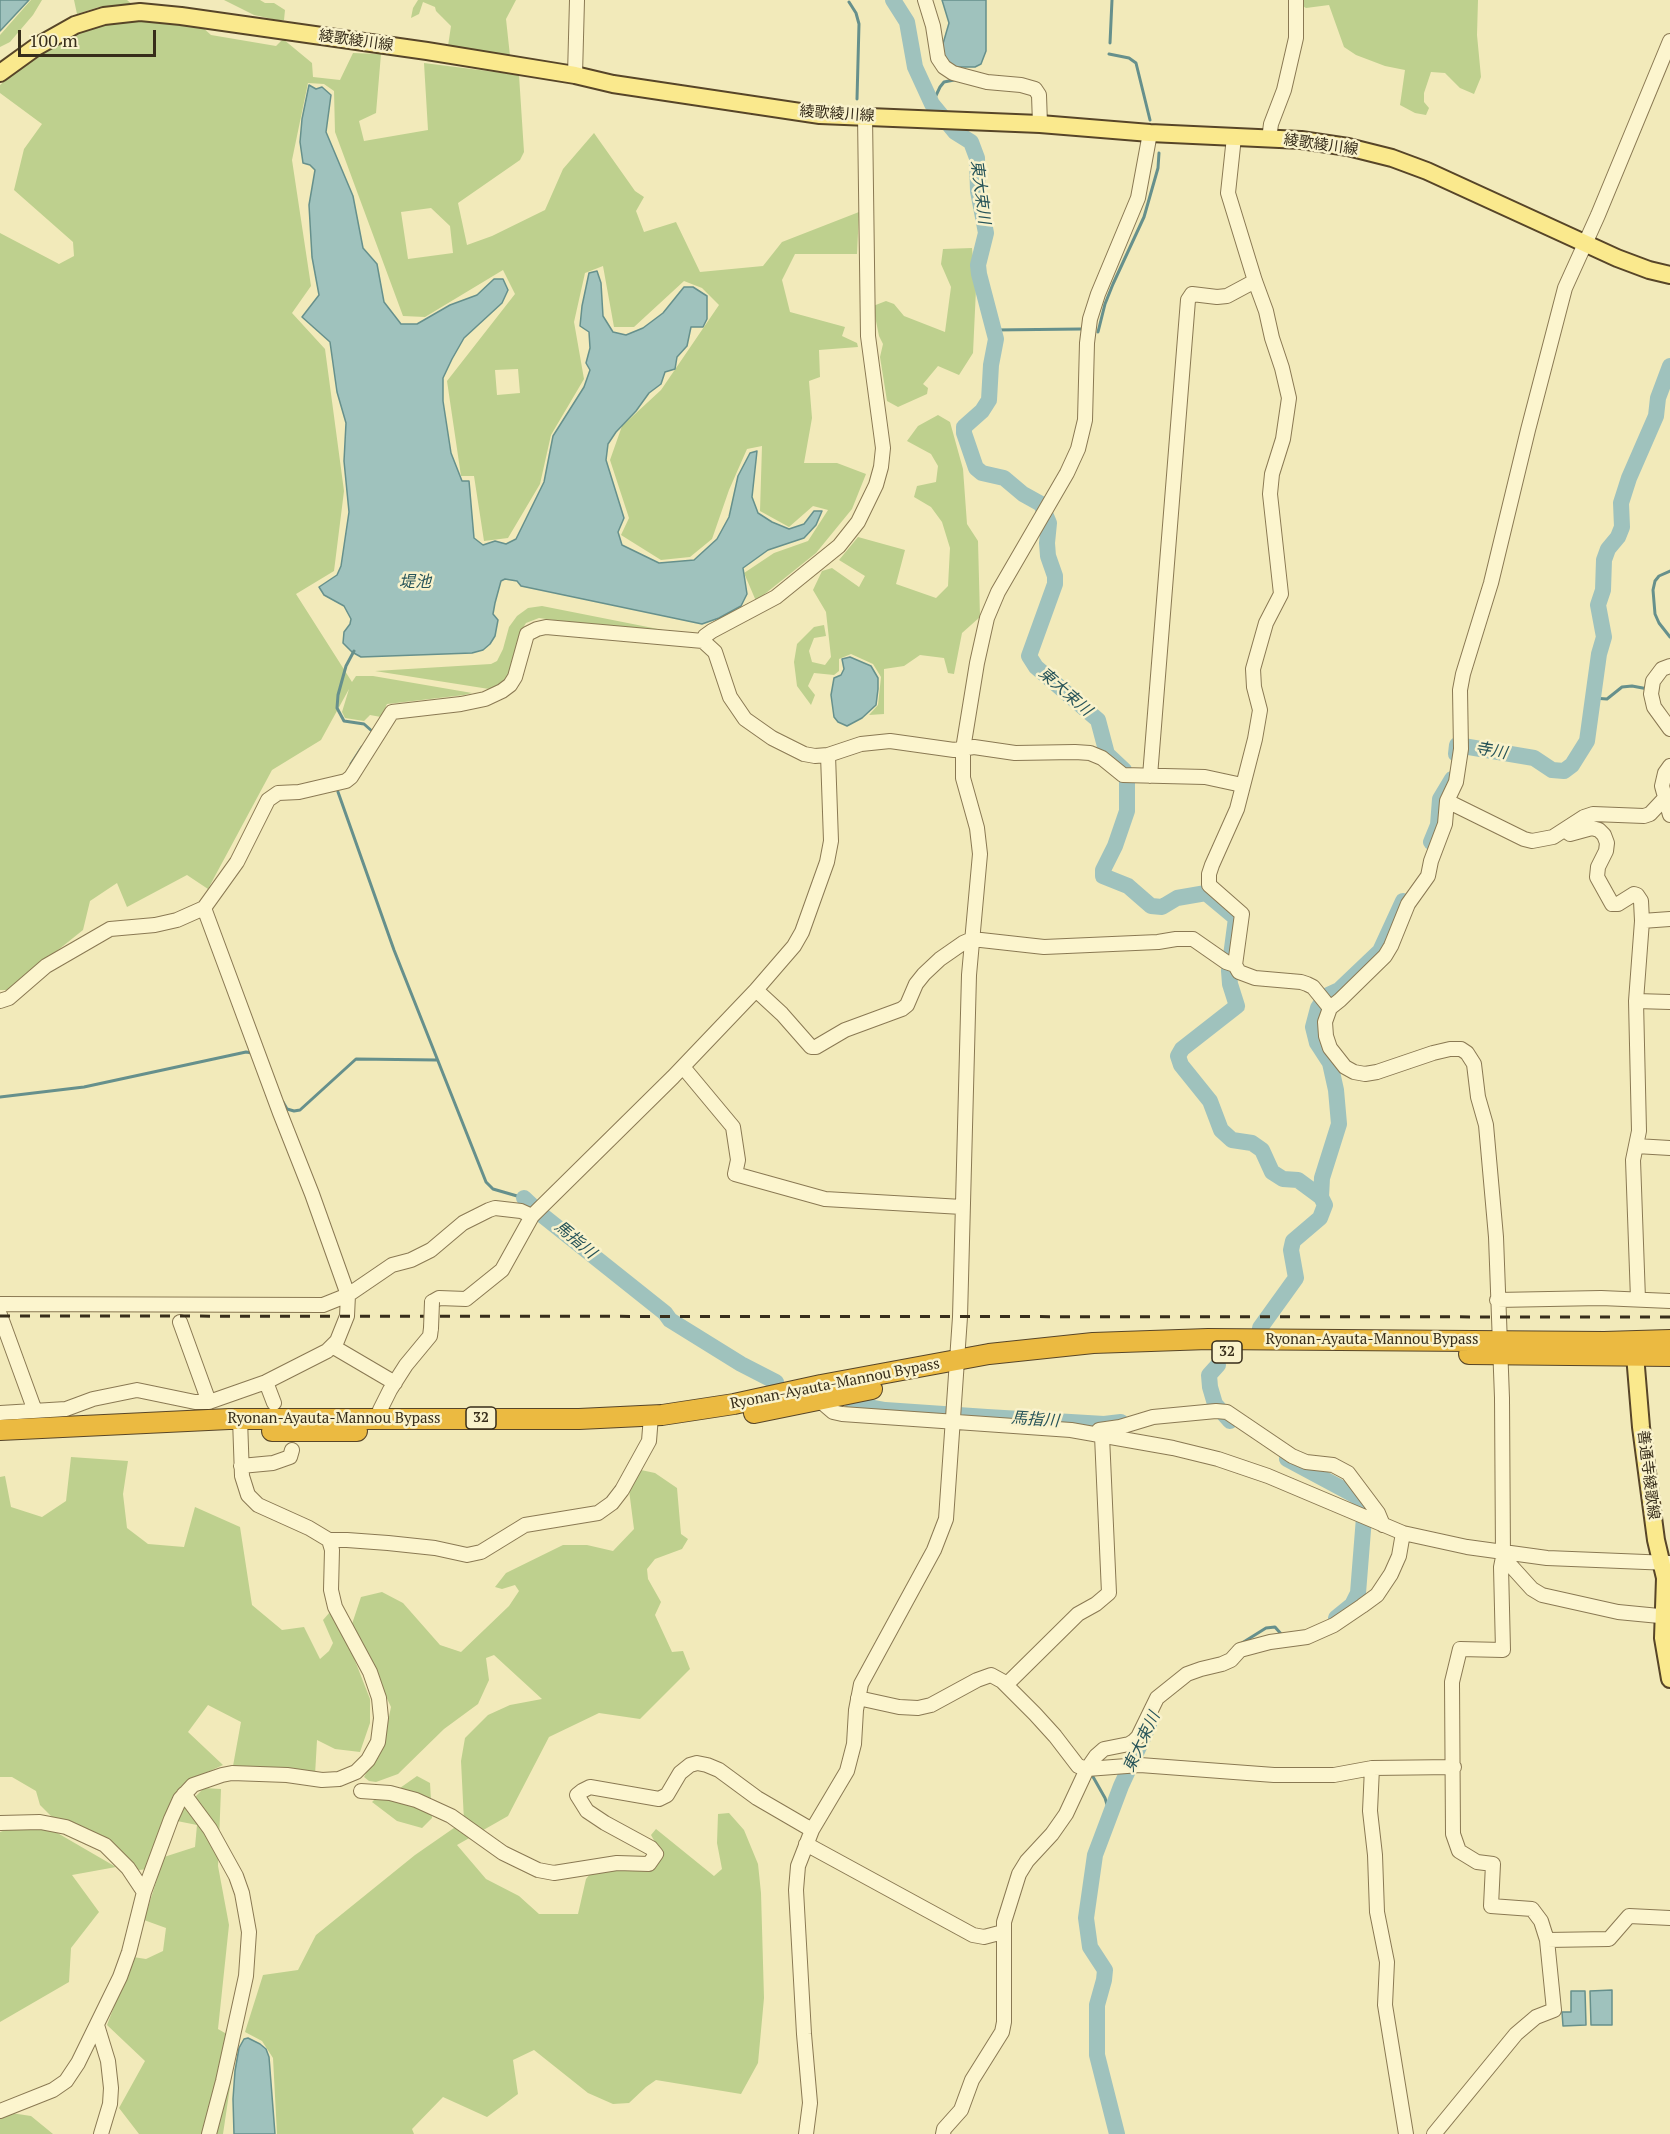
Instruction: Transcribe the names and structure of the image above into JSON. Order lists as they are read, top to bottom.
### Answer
{
  "streets": {
    "highway": ["Ryonan-Ayauta-Mannou Bypass", "32"],
    "main road": ["綾歌綾川線", "善通寺綾歌線"]
  },
  "crossings": [
    ["Ryonan-Ayauta-Mannou Bypass", "善通寺綾歌線"]
  ],
  "water": [
    "東大束川",
    "堤池",
    "寺川",
    "馬指川"
  ],
  "scale_bar": "100 m"
}
